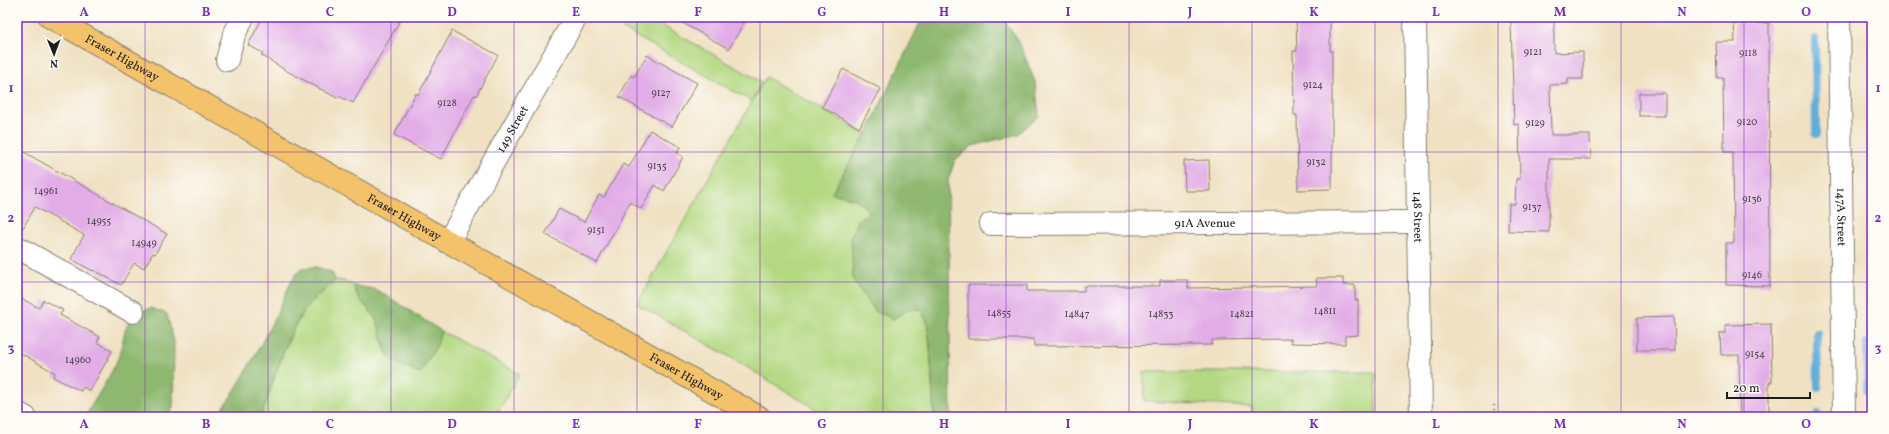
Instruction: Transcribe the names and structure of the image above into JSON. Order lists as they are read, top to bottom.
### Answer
{
  "streets": {
    "main road": ["Fraser Highway"],
    "street": [
      "149 Street",
      "148 Street",
      "147A Street",
      "91A Avenue"
    ]
  },
  "crossings": [
    ["Fraser Highway", "149 Street"],
    ["148 Street", "91A Avenue"]
  ],
  "house_numbers": [
    "9121",
    "9118",
    "9124",
    "9127",
    "9128",
    "9120",
    "9129",
    "9132",
    "9135",
    "14961",
    "9136",
    "9137",
    "14955",
    "9151",
    "14949",
    "9146",
    "14811",
    "14855",
    "14847",
    "14833",
    "14821",
    "9154",
    "14960"
  ],
  "scale_bar": "20 m",
  "north": "bottom",
  "grid": {
    "columns": [
      "A",
      "B",
      "C",
      "D",
      "E",
      "F",
      "G",
      "H",
      "I",
      "J",
      "K",
      "L",
      "M",
      "N",
      "O"
    ],
    "rows": ["1", "2", "3"]
  }
}
